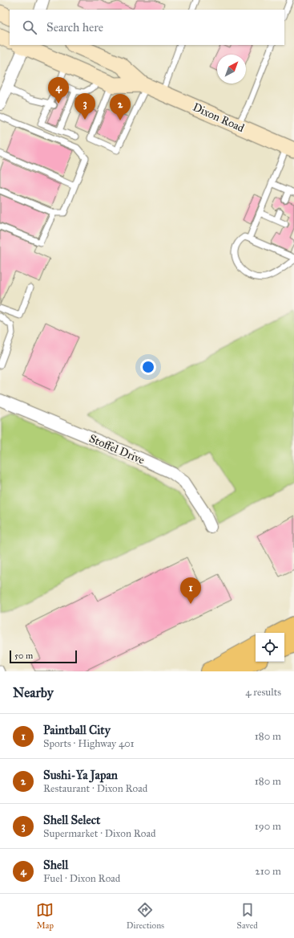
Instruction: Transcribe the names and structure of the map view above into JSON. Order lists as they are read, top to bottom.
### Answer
{
  "streets": {
    "main road": ["Dixon Road"],
    "street": ["Stoffel Drive"]
  },
  "scale_bar": "50 m",
  "north": "top right",
  "page": {
    "search": "Search here",
    "pins": [
      "4",
      "3",
      "2",
      "1"
    ],
    "scale": "50 m",
    "heading": ["Nearby", "4 results"],
    "list": [
      {
        "mark": "1",
        "name": "Paintball City",
        "note": "Sports · Highway 401",
        "value": "180 m"
      },
      {
        "mark": "2",
        "name": "Sushi-Ya Japan",
        "note": "Restaurant · Dixon Road",
        "value": "180 m"
      },
      {
        "mark": "3",
        "name": "Shell Select",
        "note": "Supermarket · Dixon Road",
        "value": "190 m"
      },
      {
        "mark": "4",
        "name": "Shell",
        "note": "Fuel · Dixon Road",
        "value": "210 m"
      }
    ],
    "nav": ["Map", "Directions", "Saved"]
  }
}
